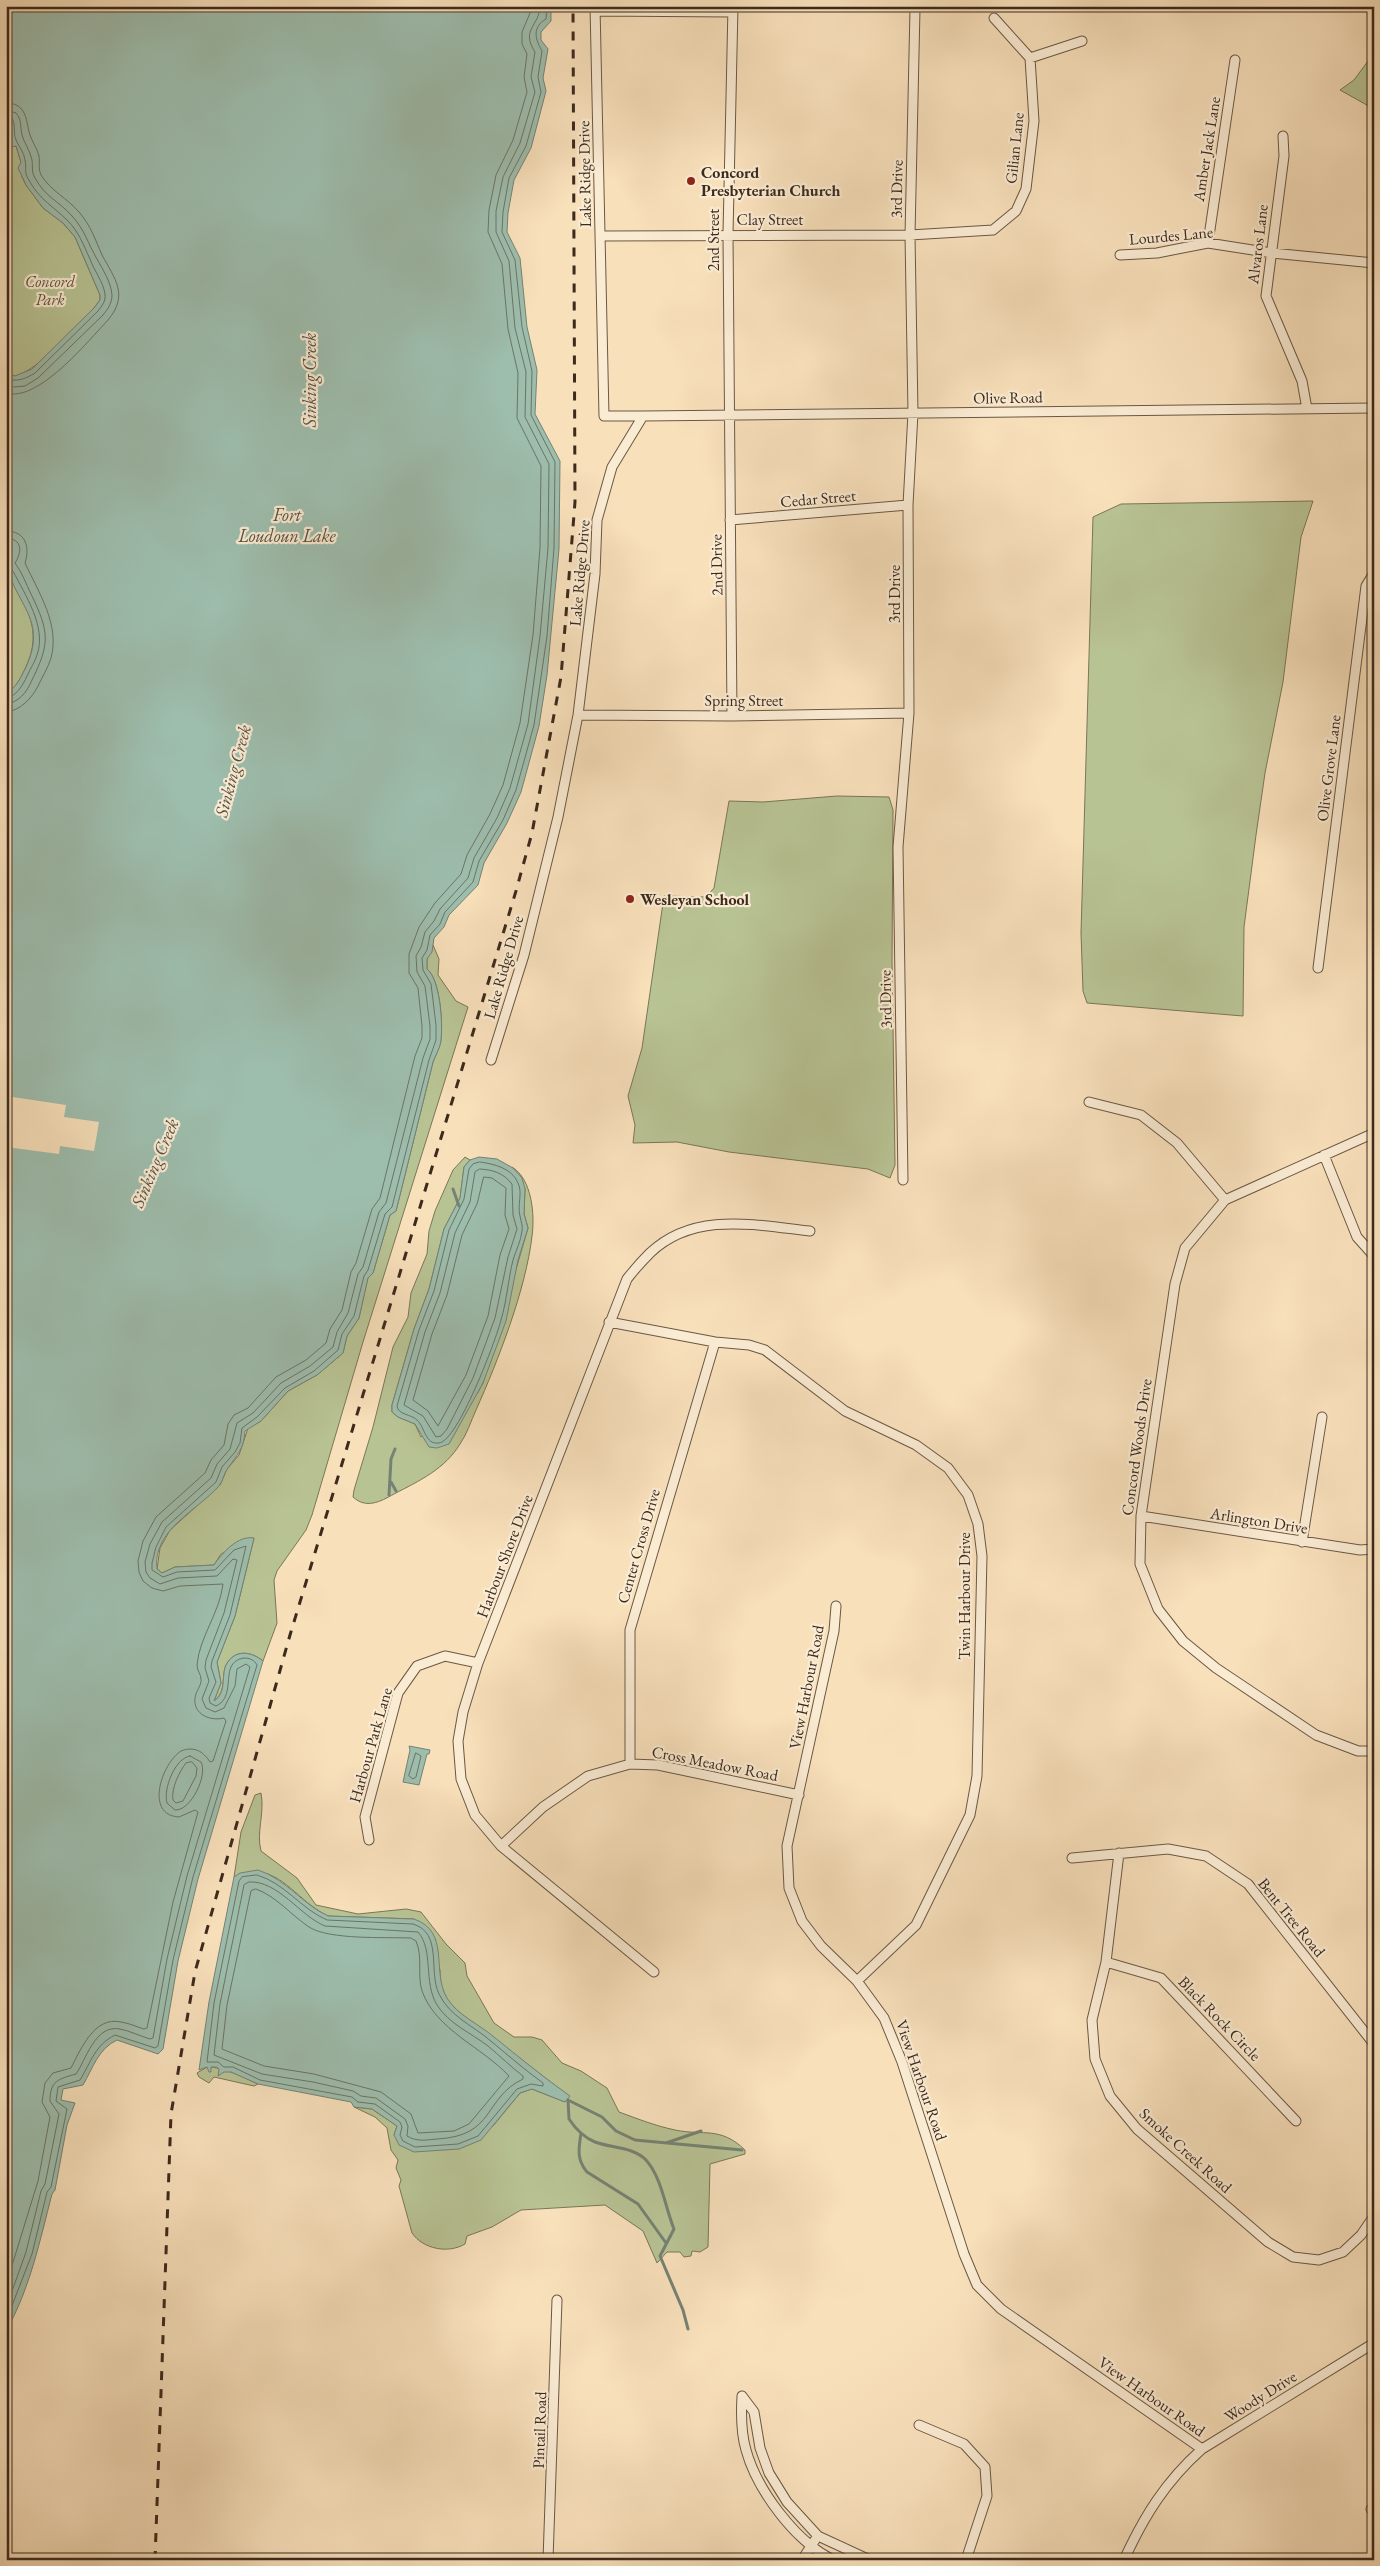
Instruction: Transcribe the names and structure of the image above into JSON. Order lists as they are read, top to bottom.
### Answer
{
  "streets": {
    "street": [
      "Gilian Lane",
      "Amber Jack Lane",
      "Lake Ridge Drive",
      "3rd Drive",
      "Clay Street",
      "Lourdes Lane",
      "2nd Street",
      "Alvaros Lane",
      "Olive Road",
      "Cedar Street",
      "2nd Drive",
      "Spring Street",
      "Olive Grove Lane",
      "Concord Woods Drive",
      "Arlington Drive",
      "Center Cross Drive",
      "Harbour Shore Drive",
      "Twin Harbour Drive",
      "View Harbour Road",
      "Harbour Park Lane",
      "Cross Meadow Road",
      "Bent Tree Road",
      "Black Rock Circle",
      "Smoke Creek Road",
      "Woody Drive",
      "Pintail Road"
    ]
  },
  "crossings": [
    ["Gilian Lane", "3rd Drive"],
    ["Gilian Lane", "Clay Street"],
    ["Amber Jack Lane", "Lourdes Lane"],
    ["Lake Ridge Drive", "Clay Street"],
    ["Lake Ridge Drive", "Olive Road"],
    ["Lake Ridge Drive", "Spring Street"],
    ["3rd Drive", "Clay Street"],
    ["3rd Drive", "Olive Road"],
    ["3rd Drive", "Cedar Street"],
    ["3rd Drive", "Spring Street"],
    ["Clay Street", "2nd Street"],
    ["Lourdes Lane", "Alvaros Lane"],
    ["2nd Street", "Olive Road"],
    ["2nd Street", "2nd Drive"],
    ["Alvaros Lane", "Olive Road"],
    ["Olive Road", "2nd Drive"],
    ["Cedar Street", "2nd Drive"],
    ["2nd Drive", "Spring Street"],
    ["Concord Woods Drive", "Arlington Drive"],
    ["Center Cross Drive", "Twin Harbour Drive"],
    ["Center Cross Drive", "Cross Meadow Road"],
    ["Harbour Shore Drive", "Twin Harbour Drive"],
    ["Harbour Shore Drive", "Harbour Park Lane"],
    ["Harbour Shore Drive", "Cross Meadow Road"],
    ["Twin Harbour Drive", "View Harbour Road"],
    ["View Harbour Road", "Cross Meadow Road"],
    ["View Harbour Road", "Woody Drive"],
    ["Bent Tree Road", "Smoke Creek Road"],
    ["Black Rock Circle", "Smoke Creek Road"]
  ],
  "water": ["Sinking Creek", "Fort Loudoun Lake"],
  "parks": ["Concord Park"],
  "places": ["Concord Presbyterian Church", "Wesleyan School"]
}
